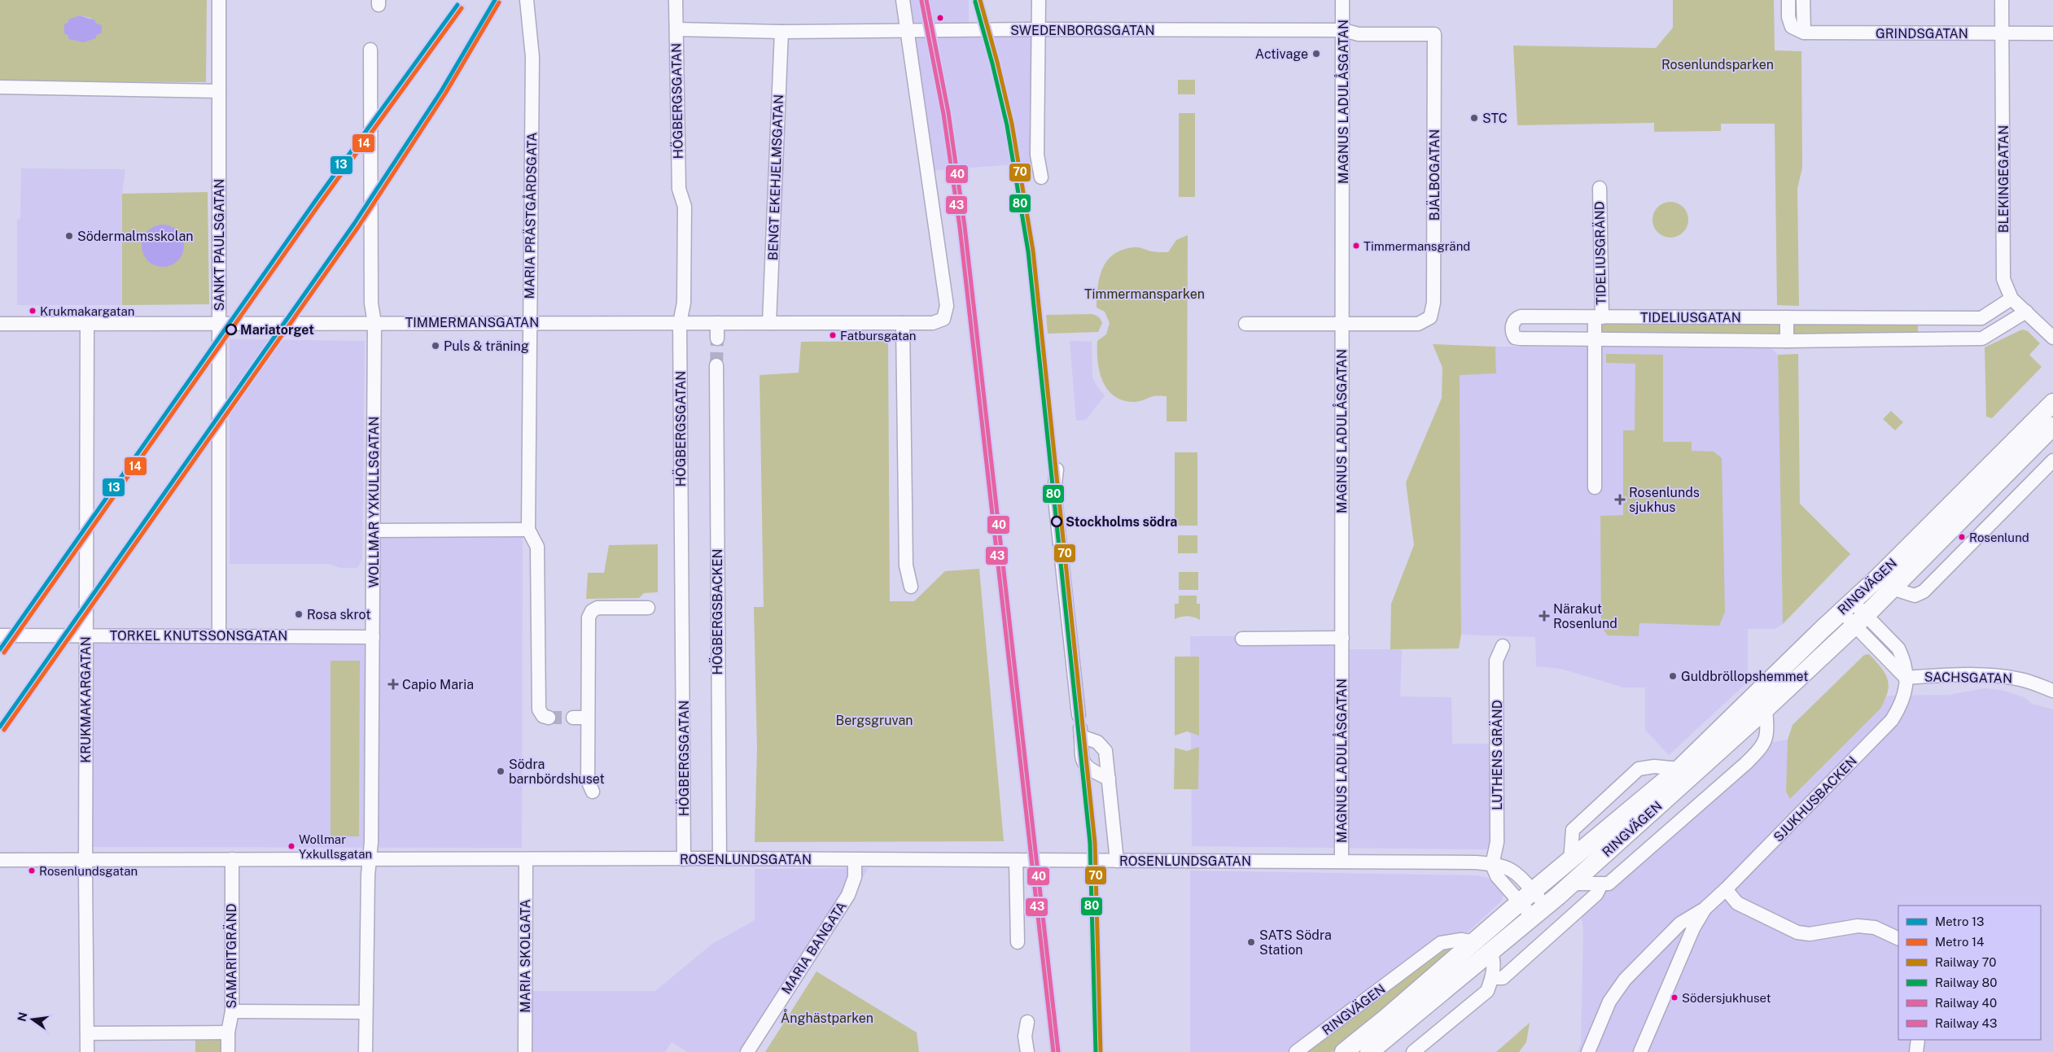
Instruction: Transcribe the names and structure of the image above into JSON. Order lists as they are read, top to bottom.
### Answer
{
  "streets": {
    "main road": ["RINGVÄGEN"],
    "street": [
      "SWEDENBORGSGATAN",
      "GRINDSGATAN",
      "HÖGBERGSGATAN",
      "MAGNUS LADULÅSGATAN",
      "BJÄLBOGATAN",
      "BENGT EKEHJELMSGATAN",
      "BLEKINGEGATAN",
      "MARIA PRÄSTGÅRDSGATA",
      "SANKT PAULSGATAN",
      "TIDELIUSGRÄND",
      "TIDELIUSGATAN",
      "TIMMERMANSGATAN",
      "WOLLMAR YXKULLSGATAN",
      "HÖGBERGSBACKEN",
      "TORKEL KNUTSSONSGATAN",
      "SACHSGATAN",
      "KRUKMAKARGATAN",
      "LUTHENS GRÄND",
      "SJUKHUSBACKEN",
      "ROSENLUNDSGATAN",
      "MARIA BANGATA",
      "SAMARITGRÄND",
      "MARIA SKOLGATA"
    ]
  },
  "crossings": [
    ["SWEDENBORGSGATAN", "HÖGBERGSGATAN"],
    ["SWEDENBORGSGATAN", "MAGNUS LADULÅSGATAN"],
    ["SWEDENBORGSGATAN", "BJÄLBOGATAN"],
    ["SWEDENBORGSGATAN", "BENGT EKEHJELMSGATAN"],
    ["SWEDENBORGSGATAN", "TIMMERMANSGATAN"],
    ["GRINDSGATAN", "BLEKINGEGATAN"],
    ["HÖGBERGSGATAN", "TIMMERMANSGATAN"],
    ["HÖGBERGSGATAN", "ROSENLUNDSGATAN"],
    ["MAGNUS LADULÅSGATAN", "BJÄLBOGATAN"],
    ["MAGNUS LADULÅSGATAN", "ROSENLUNDSGATAN"],
    ["BENGT EKEHJELMSGATAN", "TIMMERMANSGATAN"],
    ["BLEKINGEGATAN", "TIDELIUSGATAN"],
    ["MARIA PRÄSTGÅRDSGATA", "TIMMERMANSGATAN"],
    ["SANKT PAULSGATAN", "TIMMERMANSGATAN"],
    ["SANKT PAULSGATAN", "TORKEL KNUTSSONSGATAN"],
    ["TIDELIUSGRÄND", "TIDELIUSGATAN"],
    ["TIMMERMANSGATAN", "WOLLMAR YXKULLSGATAN"],
    ["TIMMERMANSGATAN", "KRUKMAKARGATAN"],
    ["WOLLMAR YXKULLSGATAN", "TORKEL KNUTSSONSGATAN"],
    ["WOLLMAR YXKULLSGATAN", "ROSENLUNDSGATAN"],
    ["RINGVÄGEN", "SJUKHUSBACKEN"],
    ["HÖGBERGSBACKEN", "ROSENLUNDSGATAN"],
    ["TORKEL KNUTSSONSGATAN", "KRUKMAKARGATAN"],
    ["SACHSGATAN", "SJUKHUSBACKEN"],
    ["KRUKMAKARGATAN", "ROSENLUNDSGATAN"],
    ["LUTHENS GRÄND", "ROSENLUNDSGATAN"],
    ["ROSENLUNDSGATAN", "MARIA BANGATA"],
    ["ROSENLUNDSGATAN", "SAMARITGRÄND"],
    ["ROSENLUNDSGATAN", "MARIA SKOLGATA"]
  ],
  "parks": [
    "Rosenlundsparken",
    "Timmermansparken",
    "Bergsgruvan",
    "Ånghästparken"
  ],
  "places": {
    "other": [
      "Activage",
      "STC",
      "Södermalmsskolan",
      "Timmermansgränd",
      "Krukmakargatan",
      "Mariatorget",
      "Fatbursgatan",
      "Puls & träning",
      "Stockholms södra",
      "Rosenlund",
      "Rosa skrot",
      "Guldbröllopshemmet",
      "Södra barnbördshuset",
      "Wollmar Yxkullsgatan",
      "Rosenlundsgatan",
      "SATS Södra Station",
      "Södersjukhuset"
    ],
    "health": ["Rosenlunds sjukhus", "Närakut Rosenlund", "Capio Maria"]
  },
  "lines": [
    "metro line 13",
    "rail line 70",
    "rail line 40",
    "rail line 43",
    "rail line 80",
    "metro line 14"
  ],
  "legend": [
    "Metro 13",
    "Metro 14",
    "Railway 70",
    "Railway 80",
    "Railway 40",
    "Railway 43"
  ],
  "north": "left"
}
